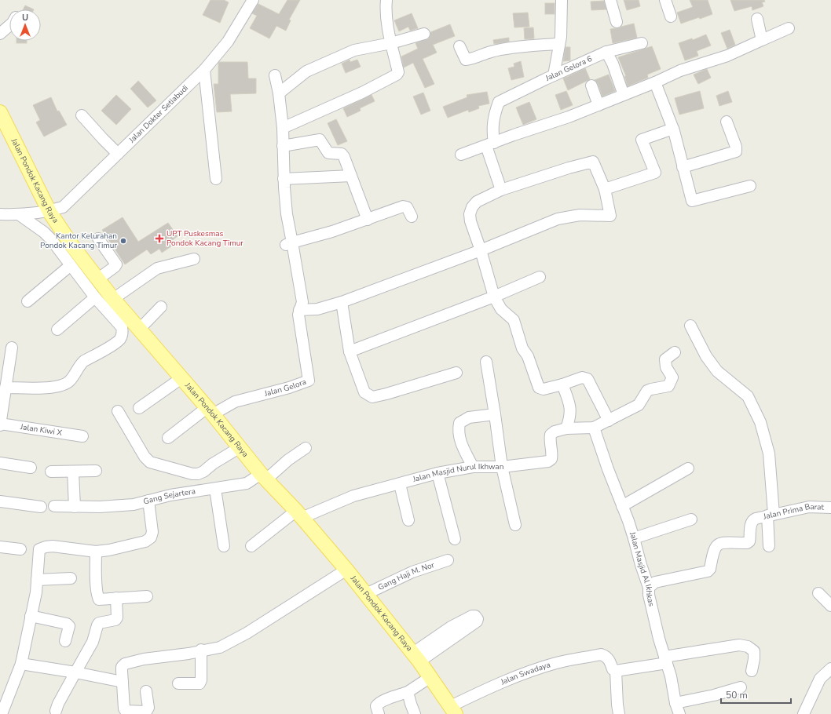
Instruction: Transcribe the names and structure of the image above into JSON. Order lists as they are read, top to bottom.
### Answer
{
  "streets": {
    "main road": ["Jalan Pondok Kacang Raya"],
    "street": [
      "Jalan Gelora 6",
      "Jalan Dokter Setiabudi",
      "Jalan Gelora",
      "Jalan Kiwi X",
      "Jalan Masjid Nurul Ikhwan",
      "Gang Sejartera",
      "Jalan Prima Barat",
      "Jalan Masjid Al Ikhkas",
      "Gang Haji M. Nor",
      "Jalan Swadaya"
    ]
  },
  "crossings": [
    ["Jalan Dokter Setiabudi", "Jalan Pondok Kacang Raya"],
    ["Jalan Pondok Kacang Raya", "Jalan Gelora"],
    ["Jalan Pondok Kacang Raya", "Jalan Masjid Nurul Ikhwan"],
    ["Jalan Pondok Kacang Raya", "Gang Sejartera"],
    ["Jalan Pondok Kacang Raya", "Gang Haji M. Nor"],
    ["Jalan Pondok Kacang Raya", "Jalan Swadaya"],
    ["Jalan Masjid Nurul Ikhwan", "Jalan Masjid Al Ikhkas"],
    ["Jalan Prima Barat", "Jalan Masjid Al Ikhkas"]
  ],
  "places": {
    "health": ["UPT Puskesmas Pondok Kacang Timur"],
    "other": ["Kantor Kelurahan Pondok Kacang Timur"]
  },
  "scale_bar": "50 m",
  "north": "top"
}
